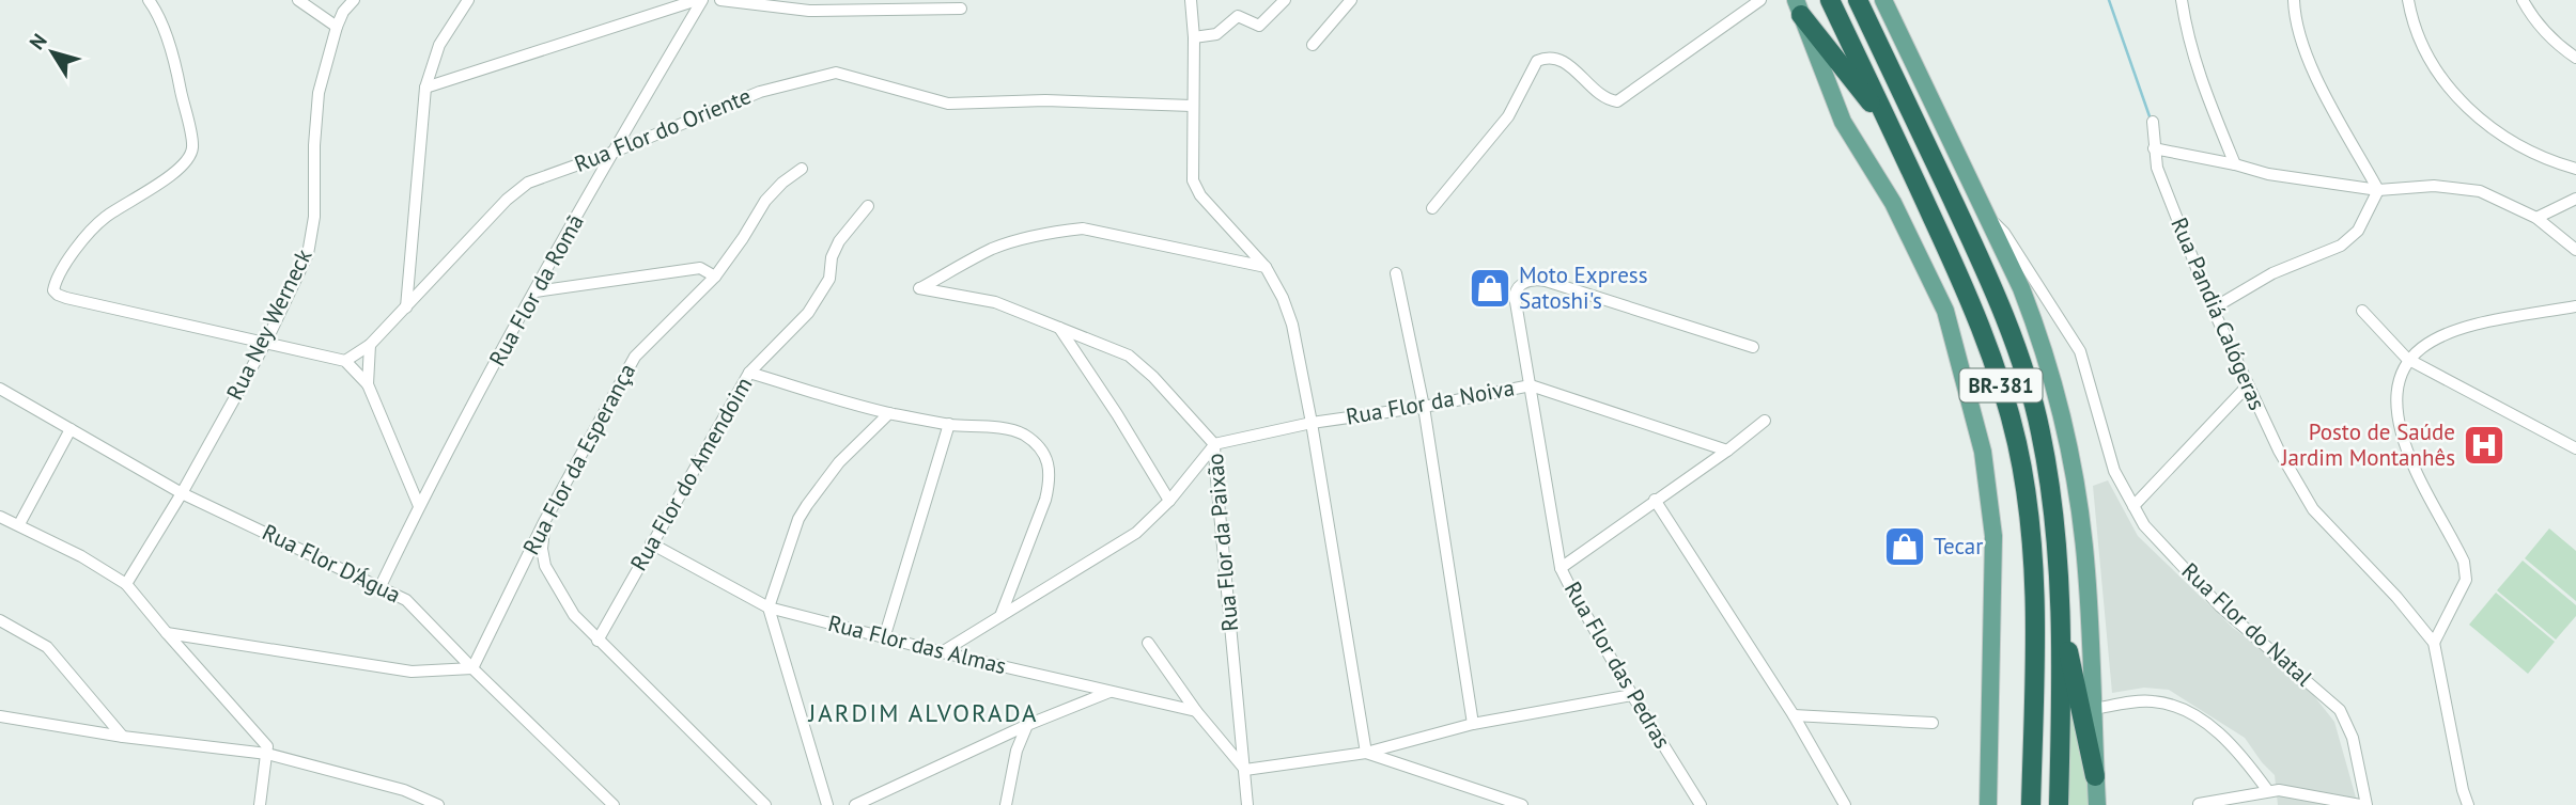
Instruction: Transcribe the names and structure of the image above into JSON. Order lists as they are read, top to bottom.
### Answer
{
  "streets": {
    "highway": ["BR-381"],
    "street": [
      "Rua Flor do Oriente",
      "Rua Flor da Romã",
      "Rua Pandiá Calógeras",
      "Rua Ney Werneck",
      "Rua Flor da Noiva",
      "Rua Flor da Esperança",
      "Rua Flor do Amendoim",
      "Rua Flor da Paixão",
      "Rua Flor D'Água",
      "Rua Flor do Natal",
      "Rua Flor das Almas",
      "Rua Flor das Pedras"
    ]
  },
  "crossings": [
    ["Rua Flor do Oriente", "Rua Flor da Romã"],
    ["Rua Flor da Romã", "Rua Flor D'Água"],
    ["Rua Ney Werneck", "Rua Flor D'Água"],
    ["Rua Flor da Noiva", "Rua Flor da Paixão"],
    ["Rua Flor da Noiva", "Rua Flor das Pedras"],
    ["Rua Flor da Esperança", "Rua Flor D'Água"],
    ["Rua Flor do Amendoim", "Rua Flor das Almas"]
  ],
  "districts": ["JARDIM ALVORADA"],
  "places": {
    "shop": ["Moto Express Satoshi's", "Tecar"],
    "hospital": ["Posto de Saúde Jardim Montanhês"]
  },
  "north": "top left"
}
